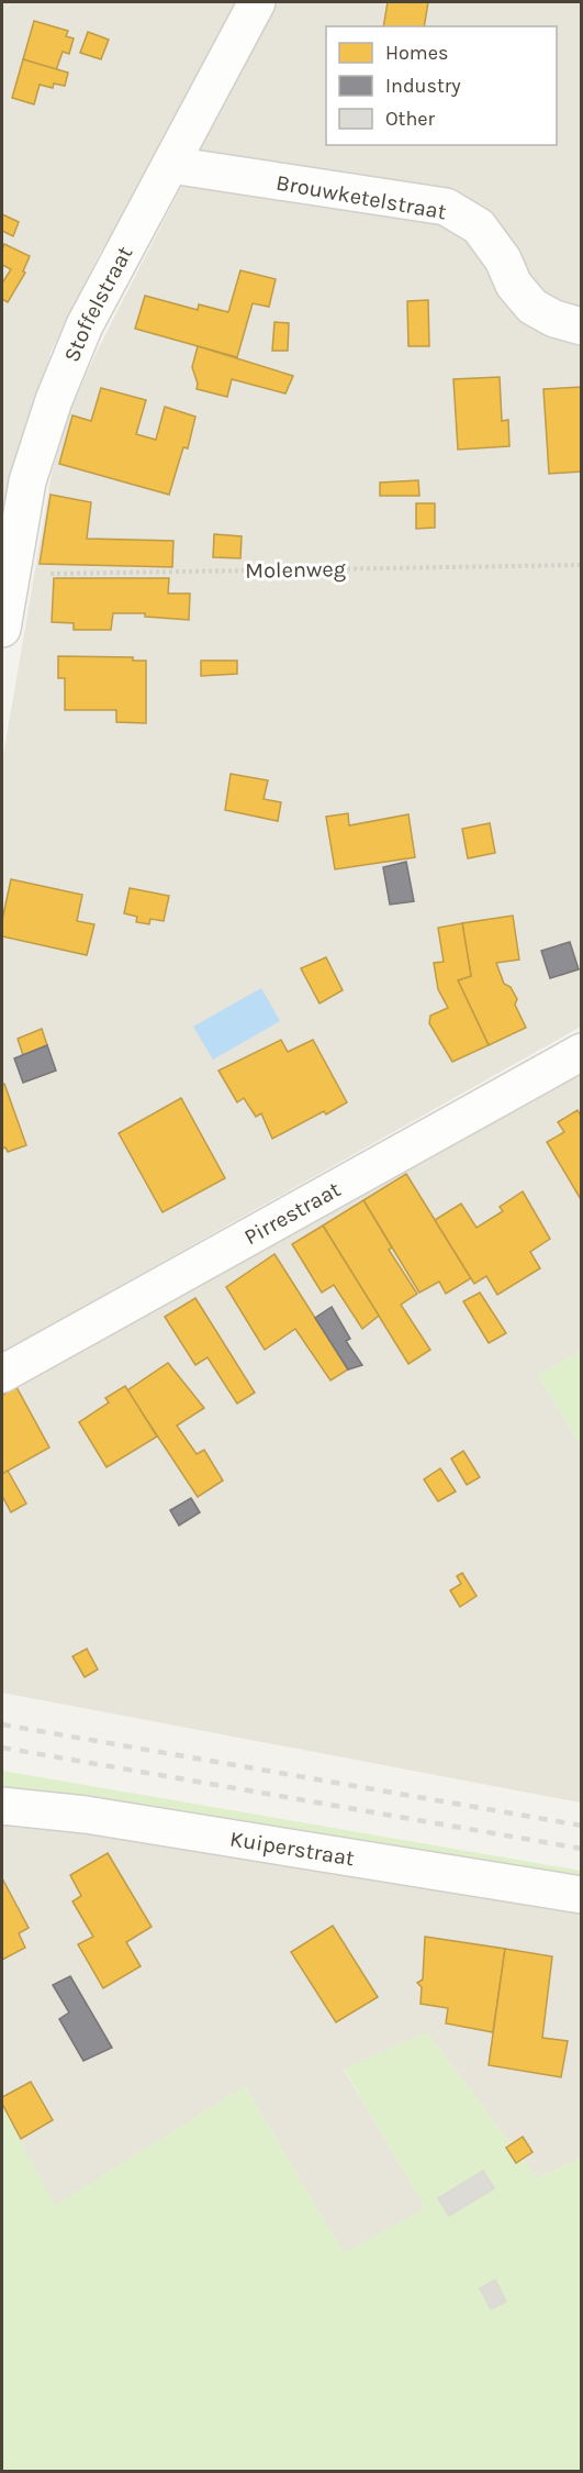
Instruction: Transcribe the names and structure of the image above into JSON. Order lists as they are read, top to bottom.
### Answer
{
  "streets": {
    "street": [
      "Brouwketelstraat",
      "Stoffelstraat",
      "Pirrestraat",
      "Kuiperstraat"
    ],
    "path": ["Molenweg"]
  },
  "crossings": [
    ["Brouwketelstraat", "Stoffelstraat"],
    ["Stoffelstraat", "Molenweg"]
  ],
  "legend": ["Homes", "Industry", "Other"]
}
